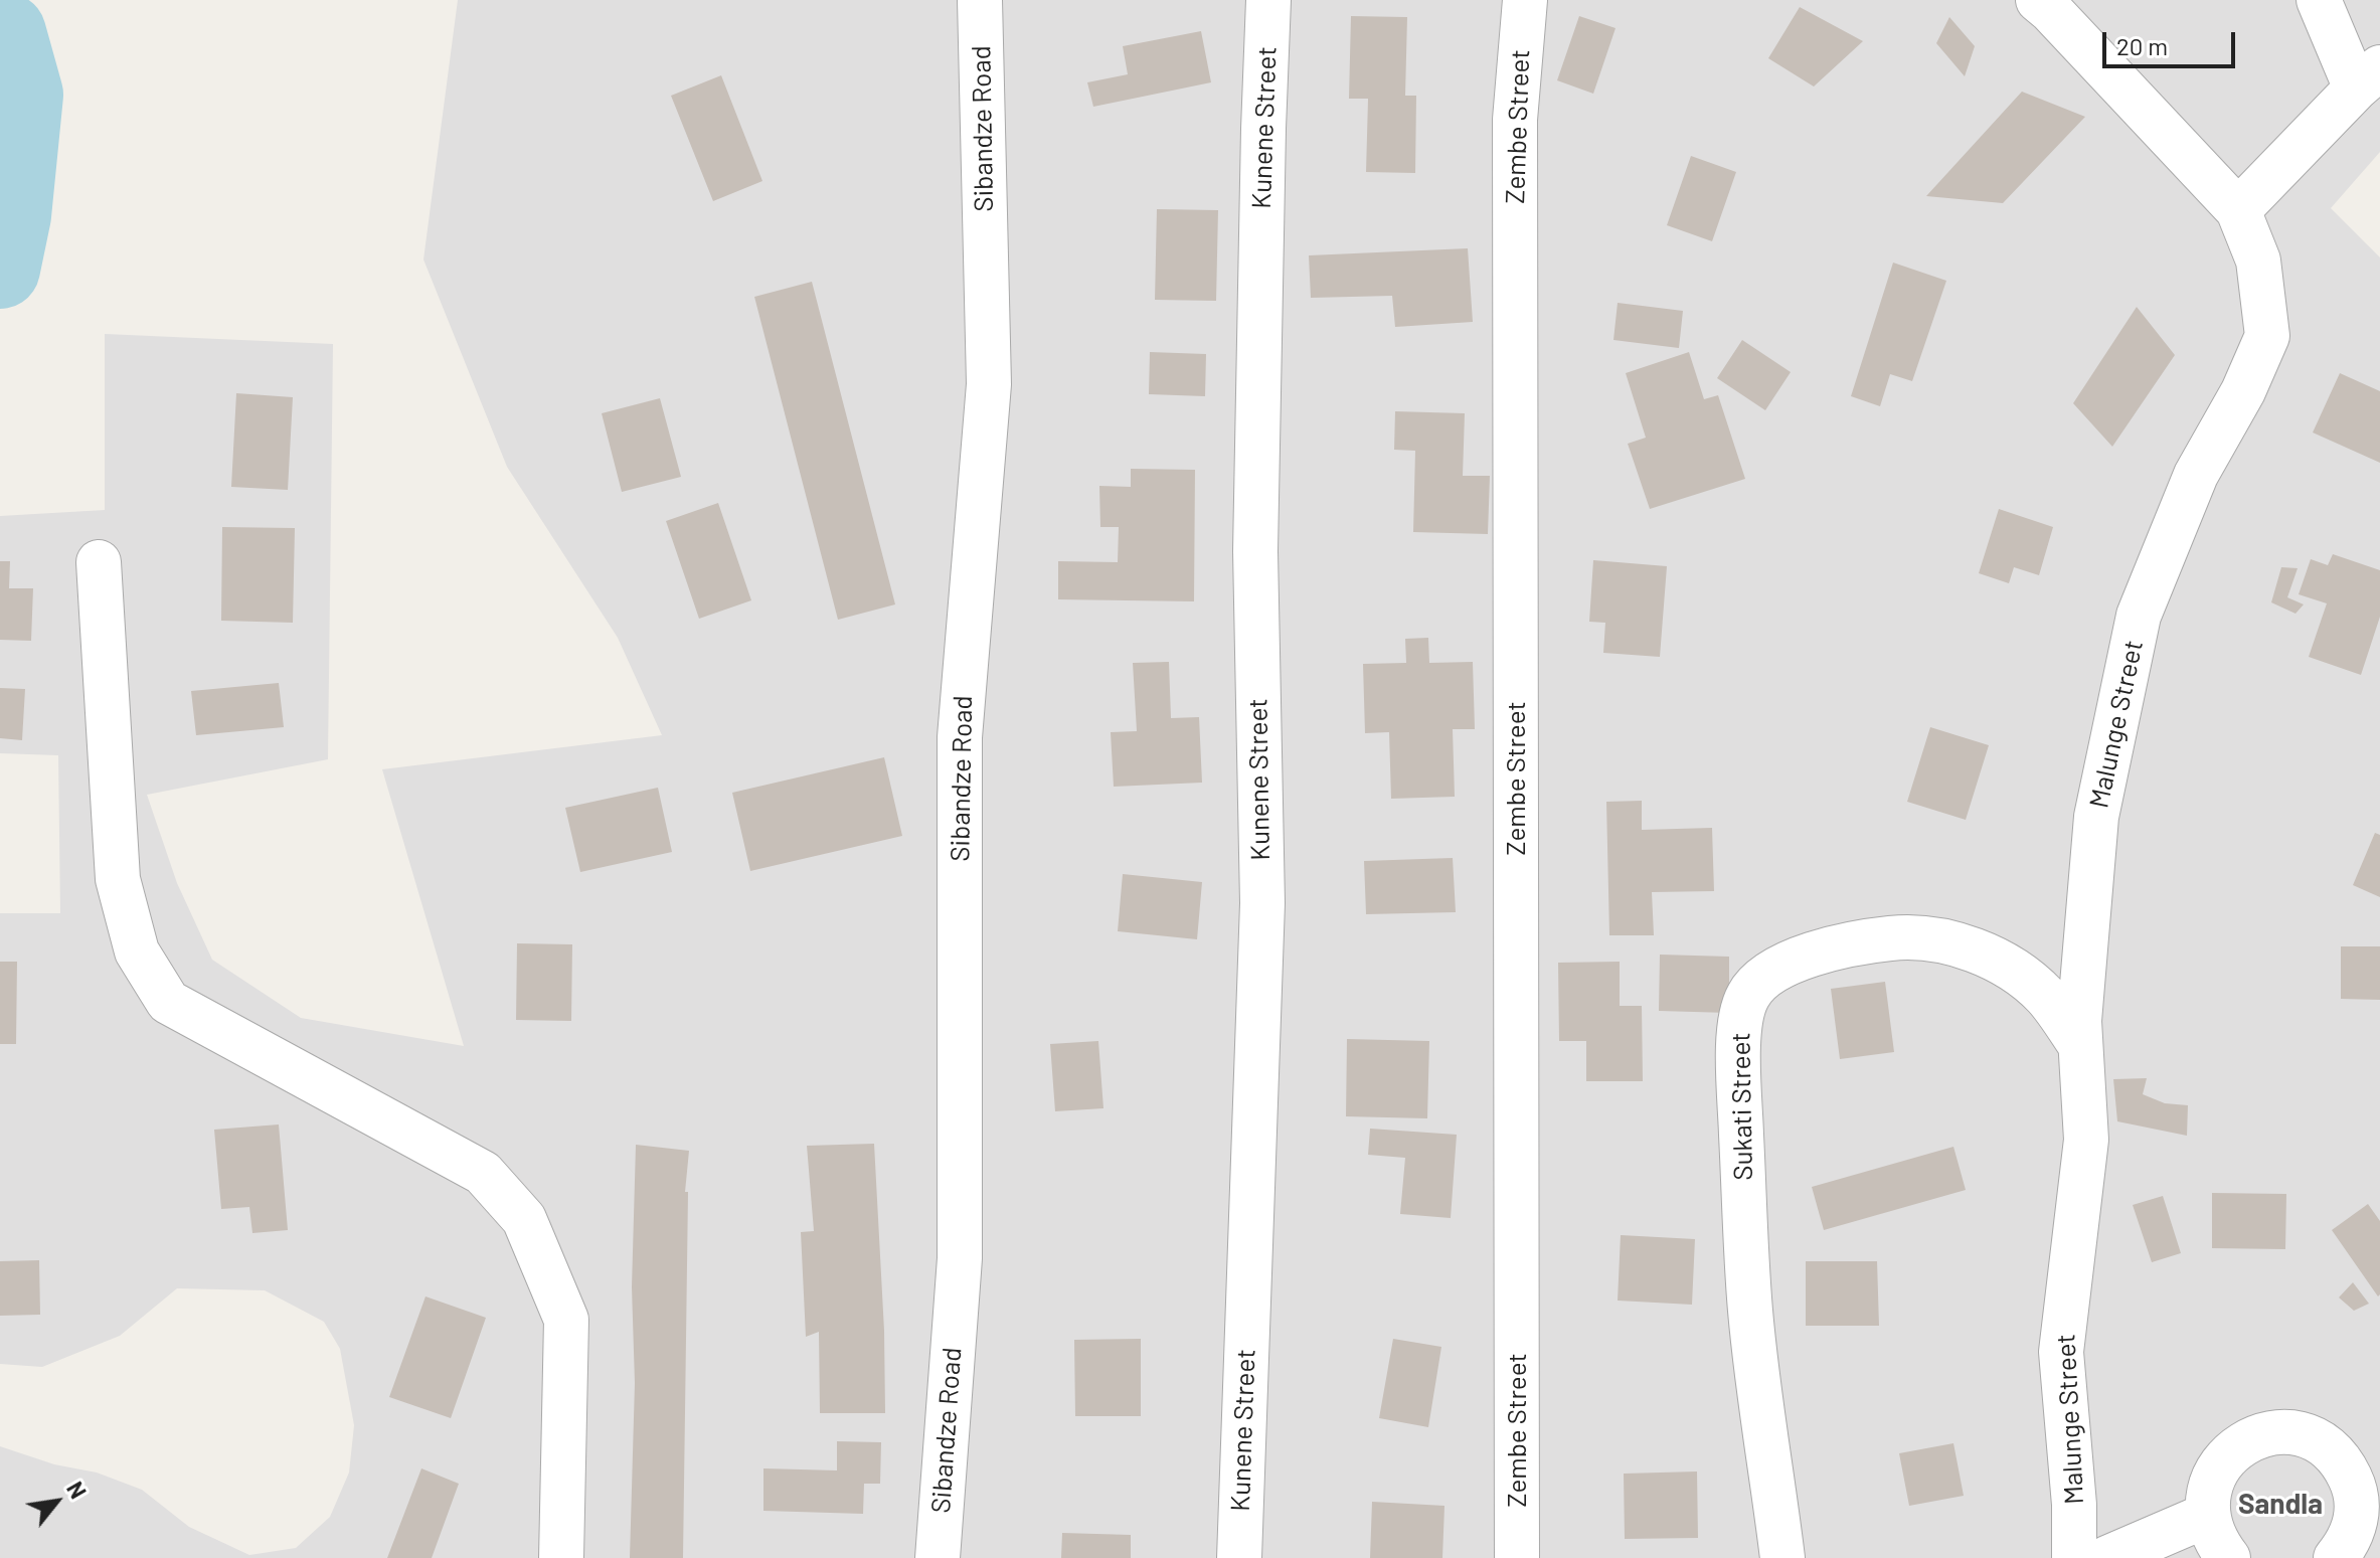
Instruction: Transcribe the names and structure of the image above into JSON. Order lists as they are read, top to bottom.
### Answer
{
  "streets": {
    "street": [
      "Zembe Street",
      "Kunene Street",
      "Sibandze Road",
      "Malunge Street",
      "Sukati Street"
    ]
  },
  "crossings": [
    ["Malunge Street", "Sukati Street"]
  ],
  "districts": ["Sandla"],
  "scale_bar": "20 m",
  "north": "top right"
}
